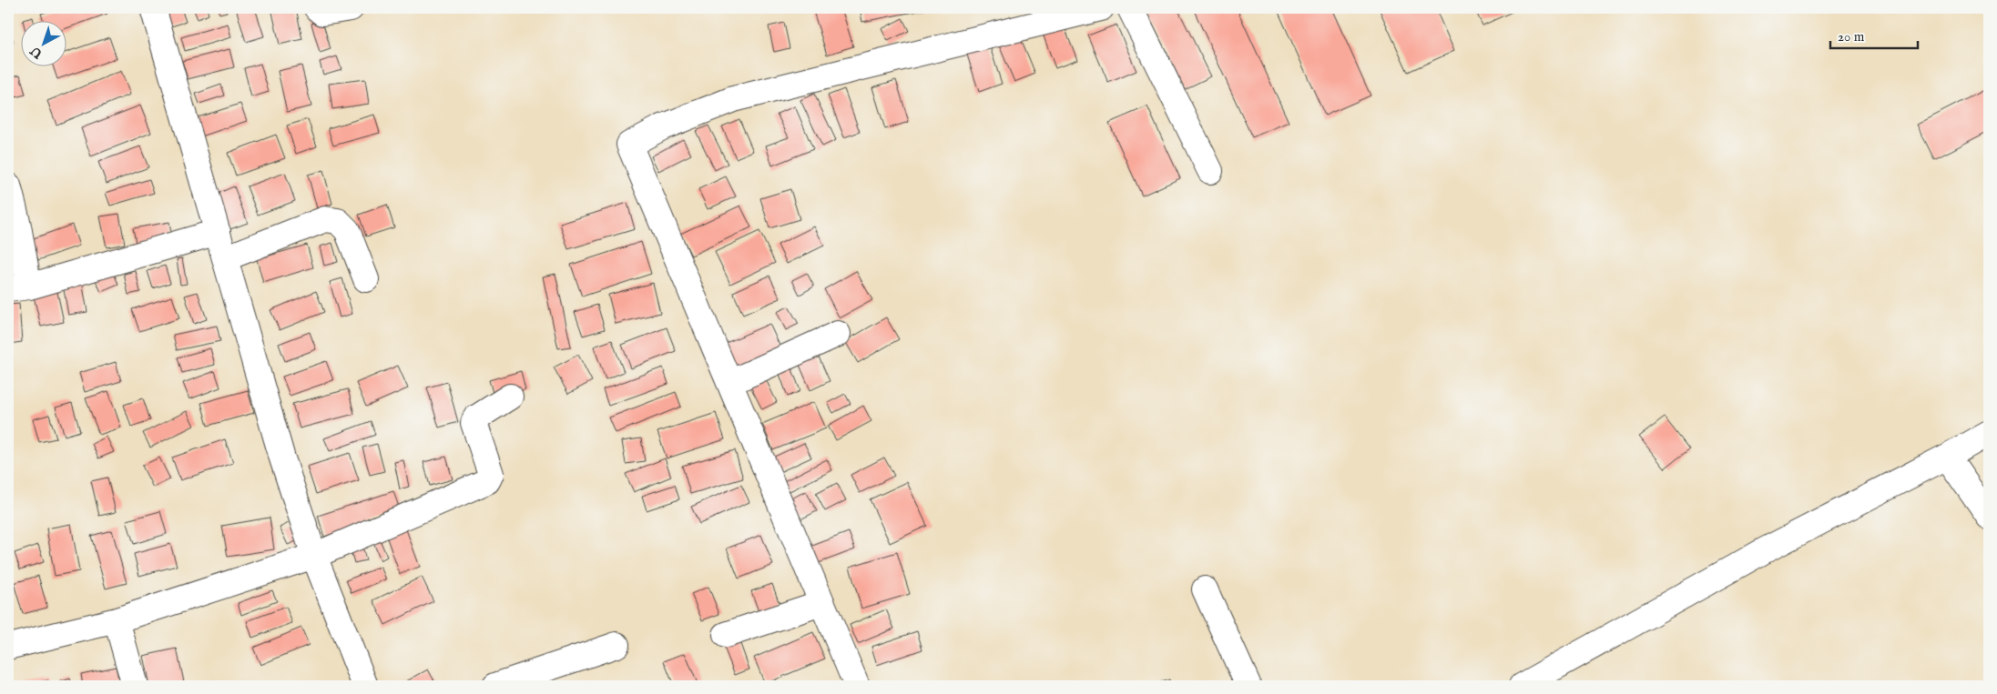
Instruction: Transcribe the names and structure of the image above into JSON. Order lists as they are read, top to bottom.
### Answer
{
  "scale_bar": "20 m",
  "north": "bottom left"
}
